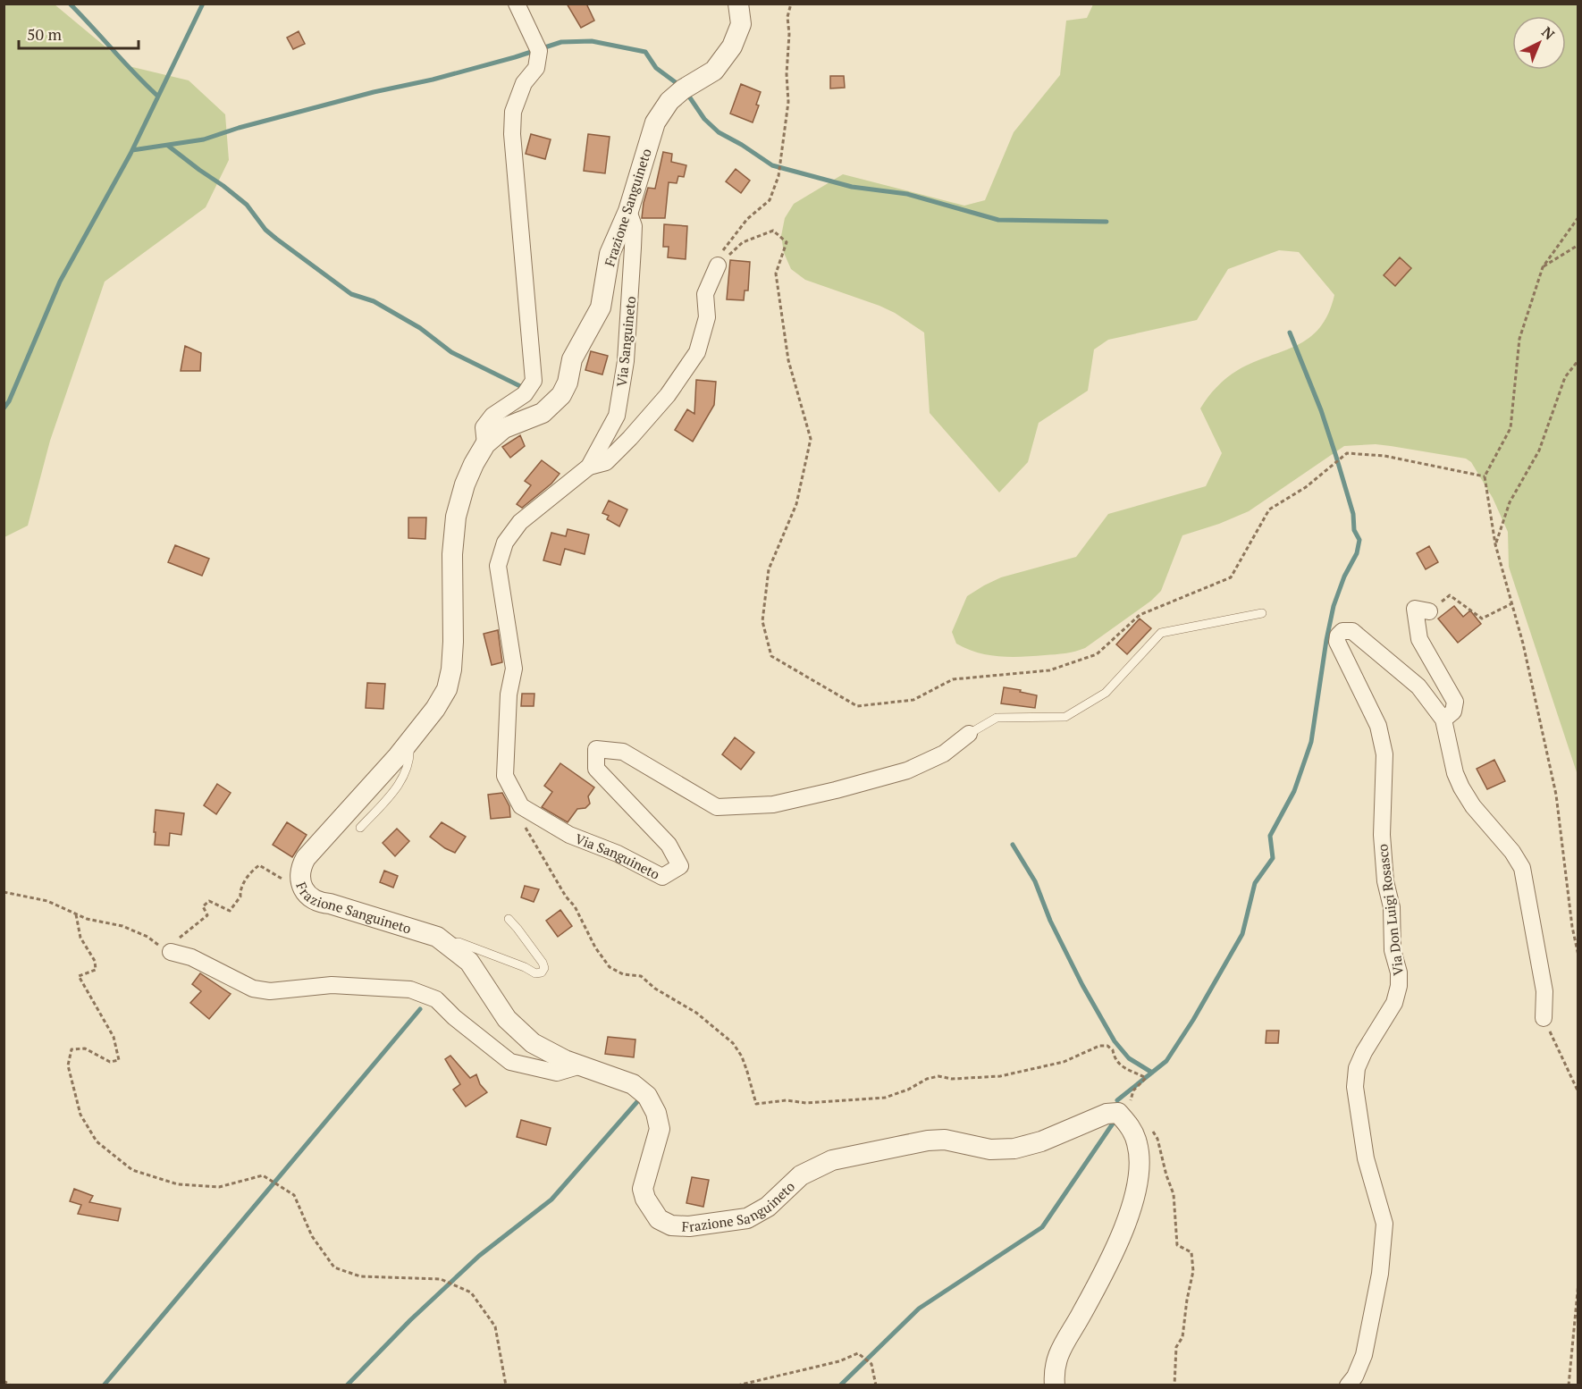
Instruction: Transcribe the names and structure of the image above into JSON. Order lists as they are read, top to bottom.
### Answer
{
  "streets": {
    "street": ["Frazione Sanguineto", "Via Sanguineto", "Via Don Luigi Rosasco"]
  },
  "crossings": [
    ["Frazione Sanguineto", "Via Sanguineto"]
  ],
  "scale_bar": "50 m",
  "north": "top right"
}
